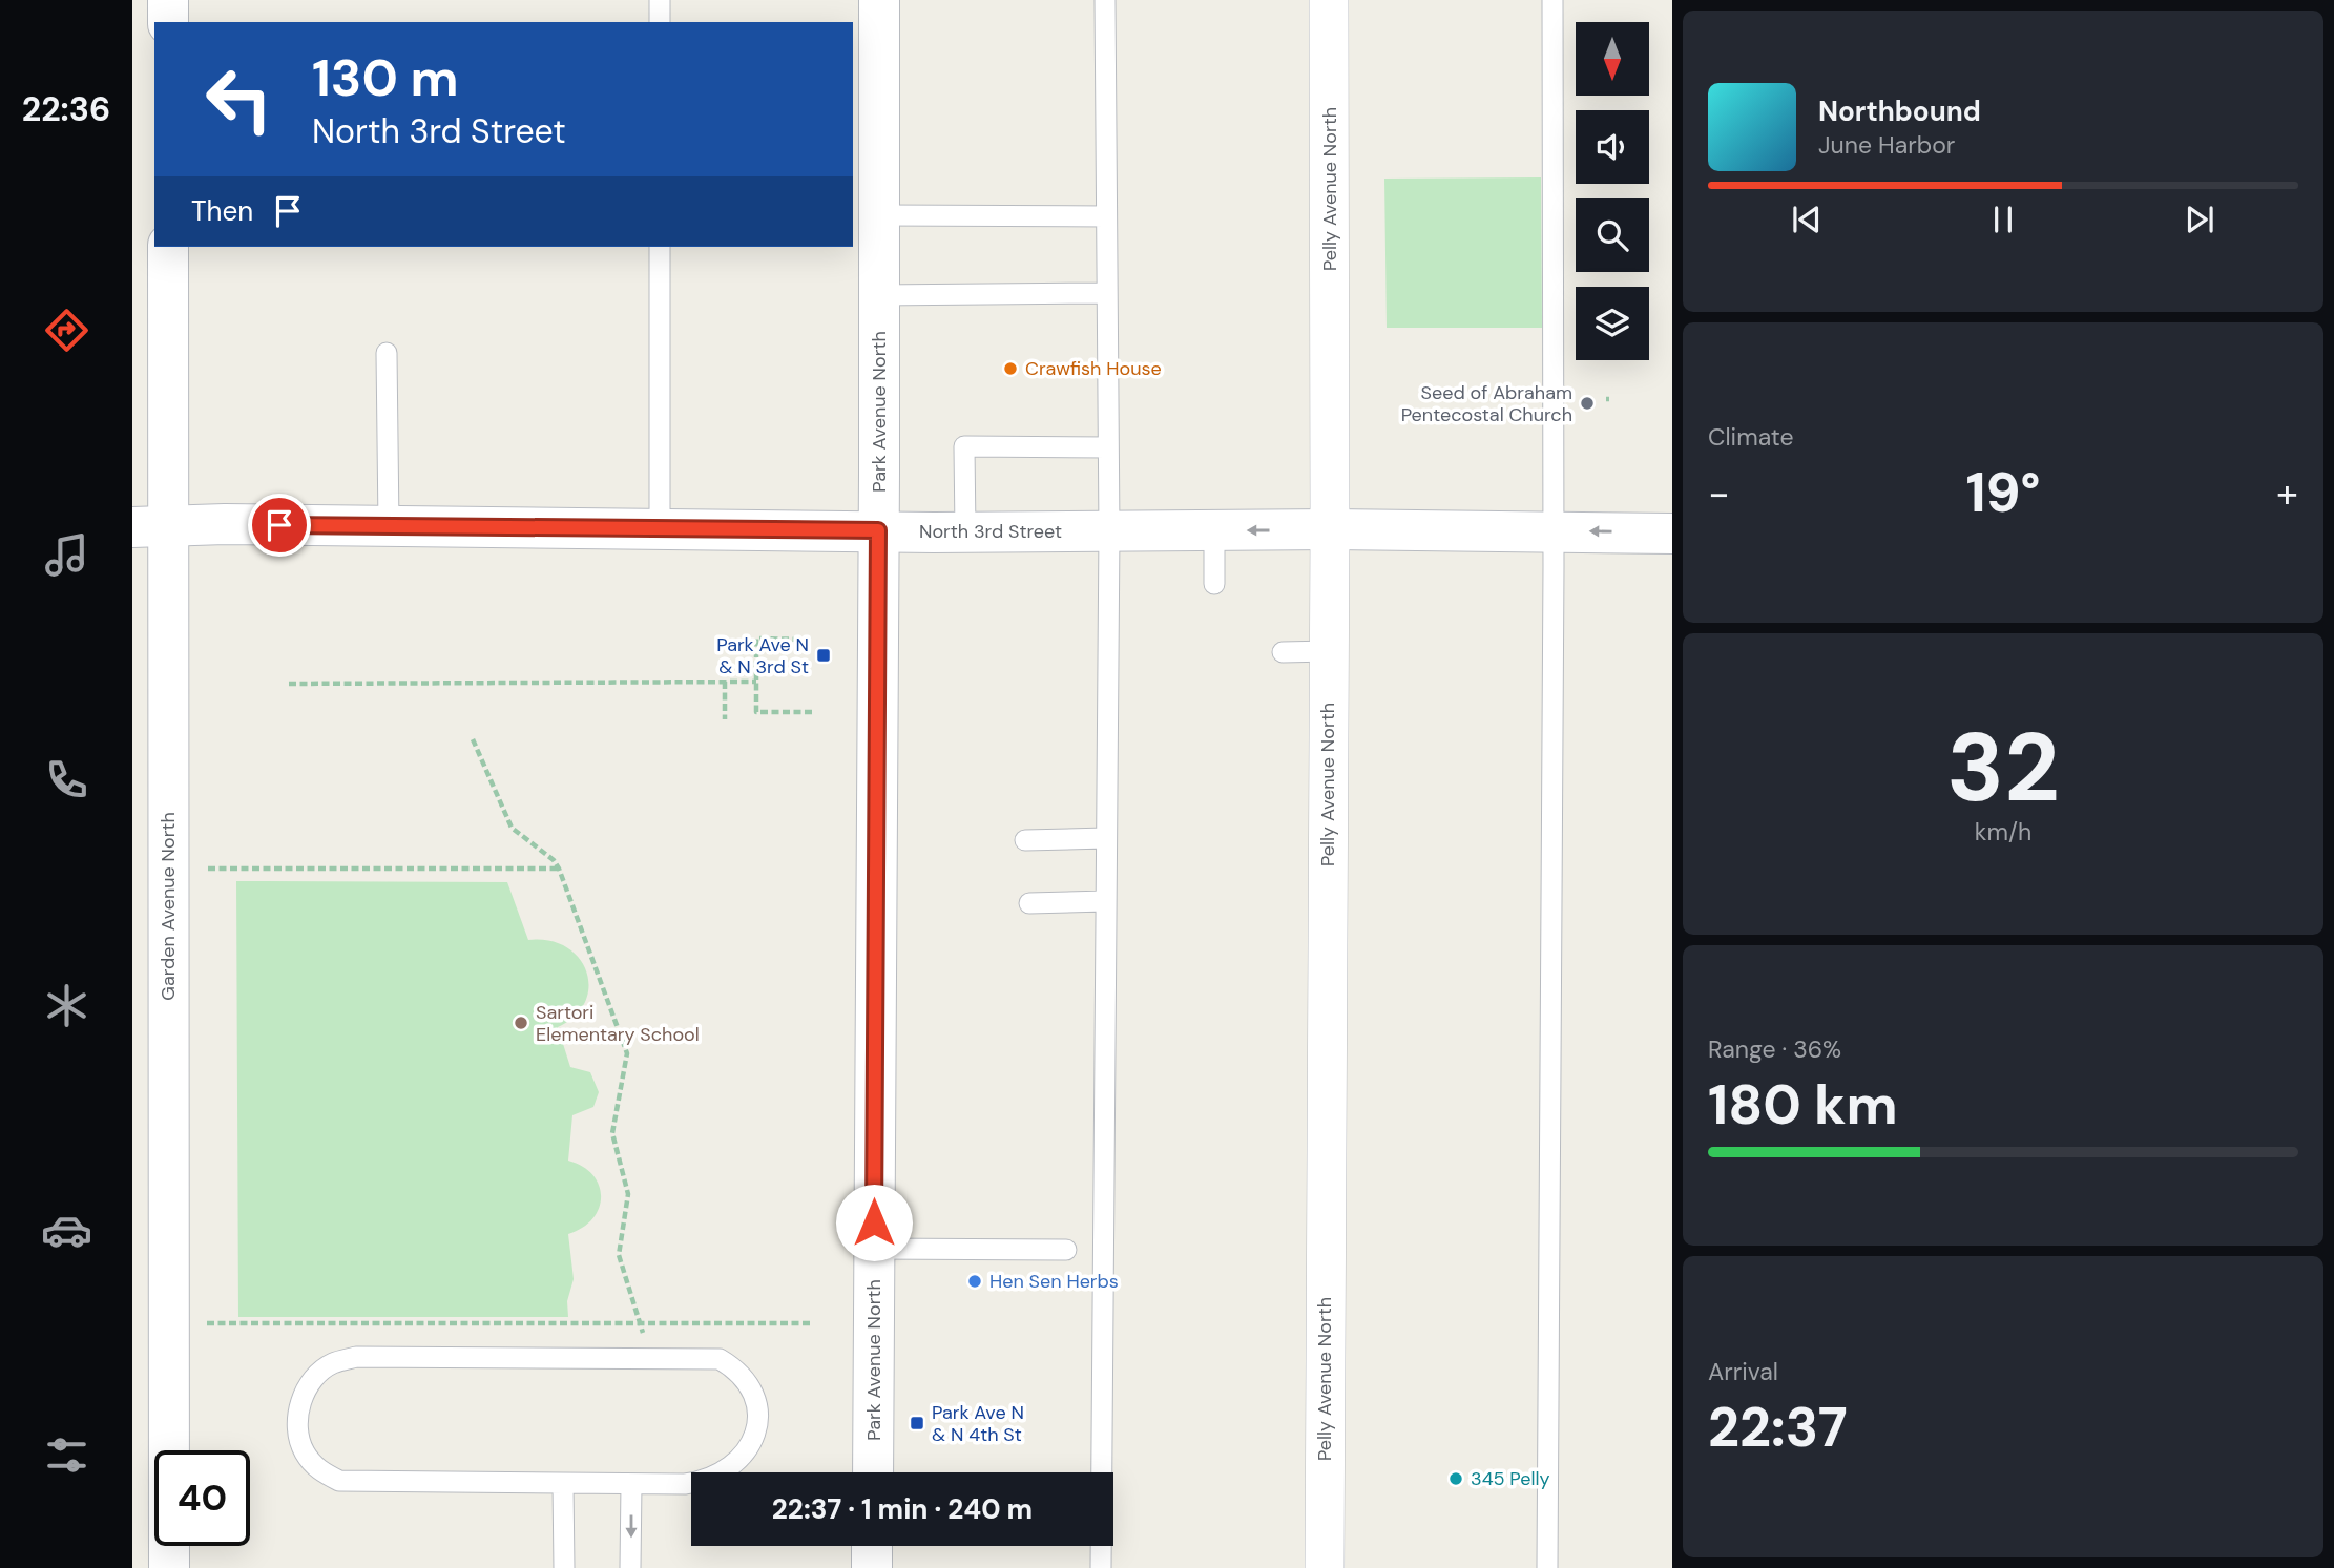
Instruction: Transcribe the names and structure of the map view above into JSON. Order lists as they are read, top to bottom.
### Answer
{
  "streets": {
    "street": [
      "Pelly Avenue North",
      "Park Avenue North",
      "North 3rd Street",
      "Garden Avenue North"
    ]
  },
  "crossings": [
    ["Pelly Avenue North", "North 3rd Street"],
    ["Park Avenue North", "North 3rd Street"],
    ["North 3rd Street", "Garden Avenue North"]
  ],
  "places": {
    "other": [
      "Crawfish House",
      "Seed of Abraham Pentecostal Church",
      "Sartori Elementary School",
      "Hen Sen Herbs",
      "345 Pelly"
    ],
    "transit": ["Park Ave N & N 3rd St", "Park Ave N & N 4th St"]
  },
  "north": "bottom",
  "page": {
    "tabs": "22:36",
    "turn": ["130 m", "North 3rd Street"],
    "song": ["Northbound", "June Harbor"],
    "then": "Then",
    "tile": [
      "Climate",
      ["32", "km/h"],
      ["Range · 36%", "180 km"],
      ["Arrival", "22:37"]
    ],
    "heat": ["−", "19°", "+"],
    "limit": "40",
    "trip": "22:37 · 1 min · 240 m"
  }
}
